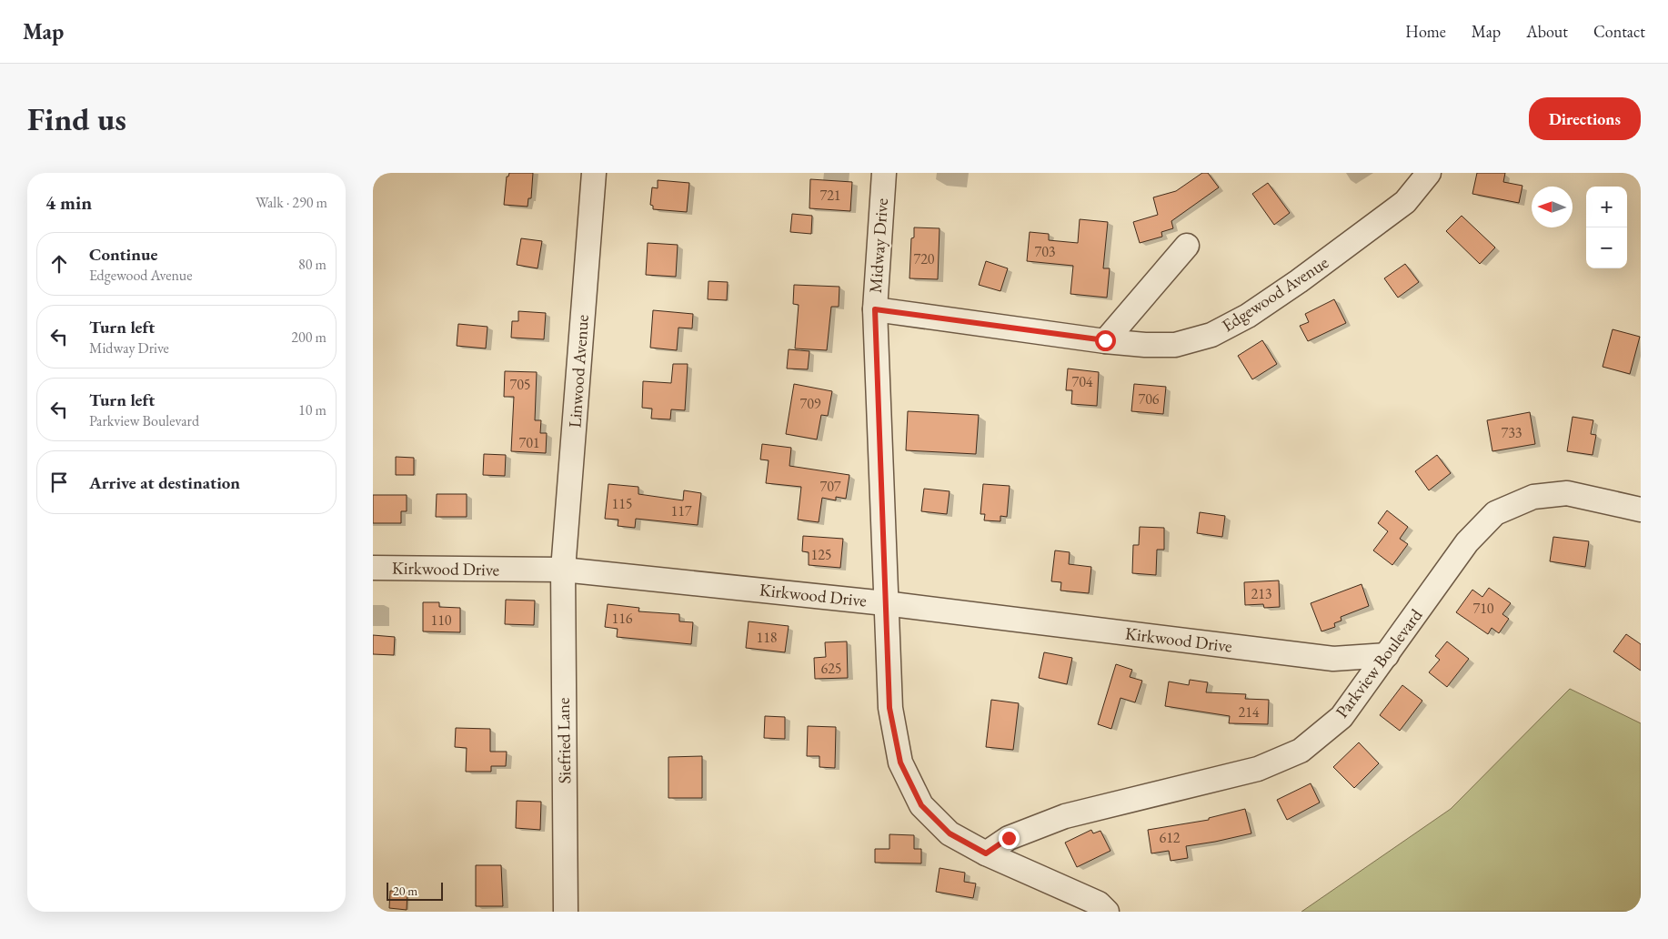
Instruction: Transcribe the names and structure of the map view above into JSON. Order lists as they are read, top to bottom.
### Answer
{
  "streets": {
    "street": [
      "Midway Drive",
      "Edgewood Avenue",
      "Linwood Avenue",
      "Kirkwood Drive",
      "Parkview Boulevard",
      "Siefried Lane"
    ]
  },
  "crossings": [
    ["Midway Drive", "Edgewood Avenue"],
    ["Midway Drive", "Kirkwood Drive"],
    ["Midway Drive", "Parkview Boulevard"],
    ["Linwood Avenue", "Kirkwood Drive"],
    ["Linwood Avenue", "Siefried Lane"],
    ["Kirkwood Drive", "Parkview Boulevard"],
    ["Kirkwood Drive", "Siefried Lane"]
  ],
  "house_numbers": [
    "721",
    "703",
    "720",
    "704",
    "705",
    "706",
    "709",
    "733",
    "701",
    "707",
    "115",
    "117",
    "125",
    "213",
    "710",
    "116",
    "110",
    "118",
    "625",
    "214",
    "612"
  ],
  "scale_bar": "20 m",
  "north": "left",
  "page": {
    "header": "Map",
    "nav": [
      "Home",
      "Map",
      "About",
      "Contact"
    ],
    "buttons": "Directions",
    "title": "Find us",
    "heading": ["4 min", "Walk · 290 m"],
    "map_buttons": ["+", "−"],
    "list": [
      ["Continue", "Edgewood Avenue", "80 m"],
      ["Turn left", "Midway Drive", "200 m"],
      ["Turn left", "Parkview Boulevard", "10 m"],
      "Arrive at destination"
    ],
    "scale": "20 m"
  }
}
